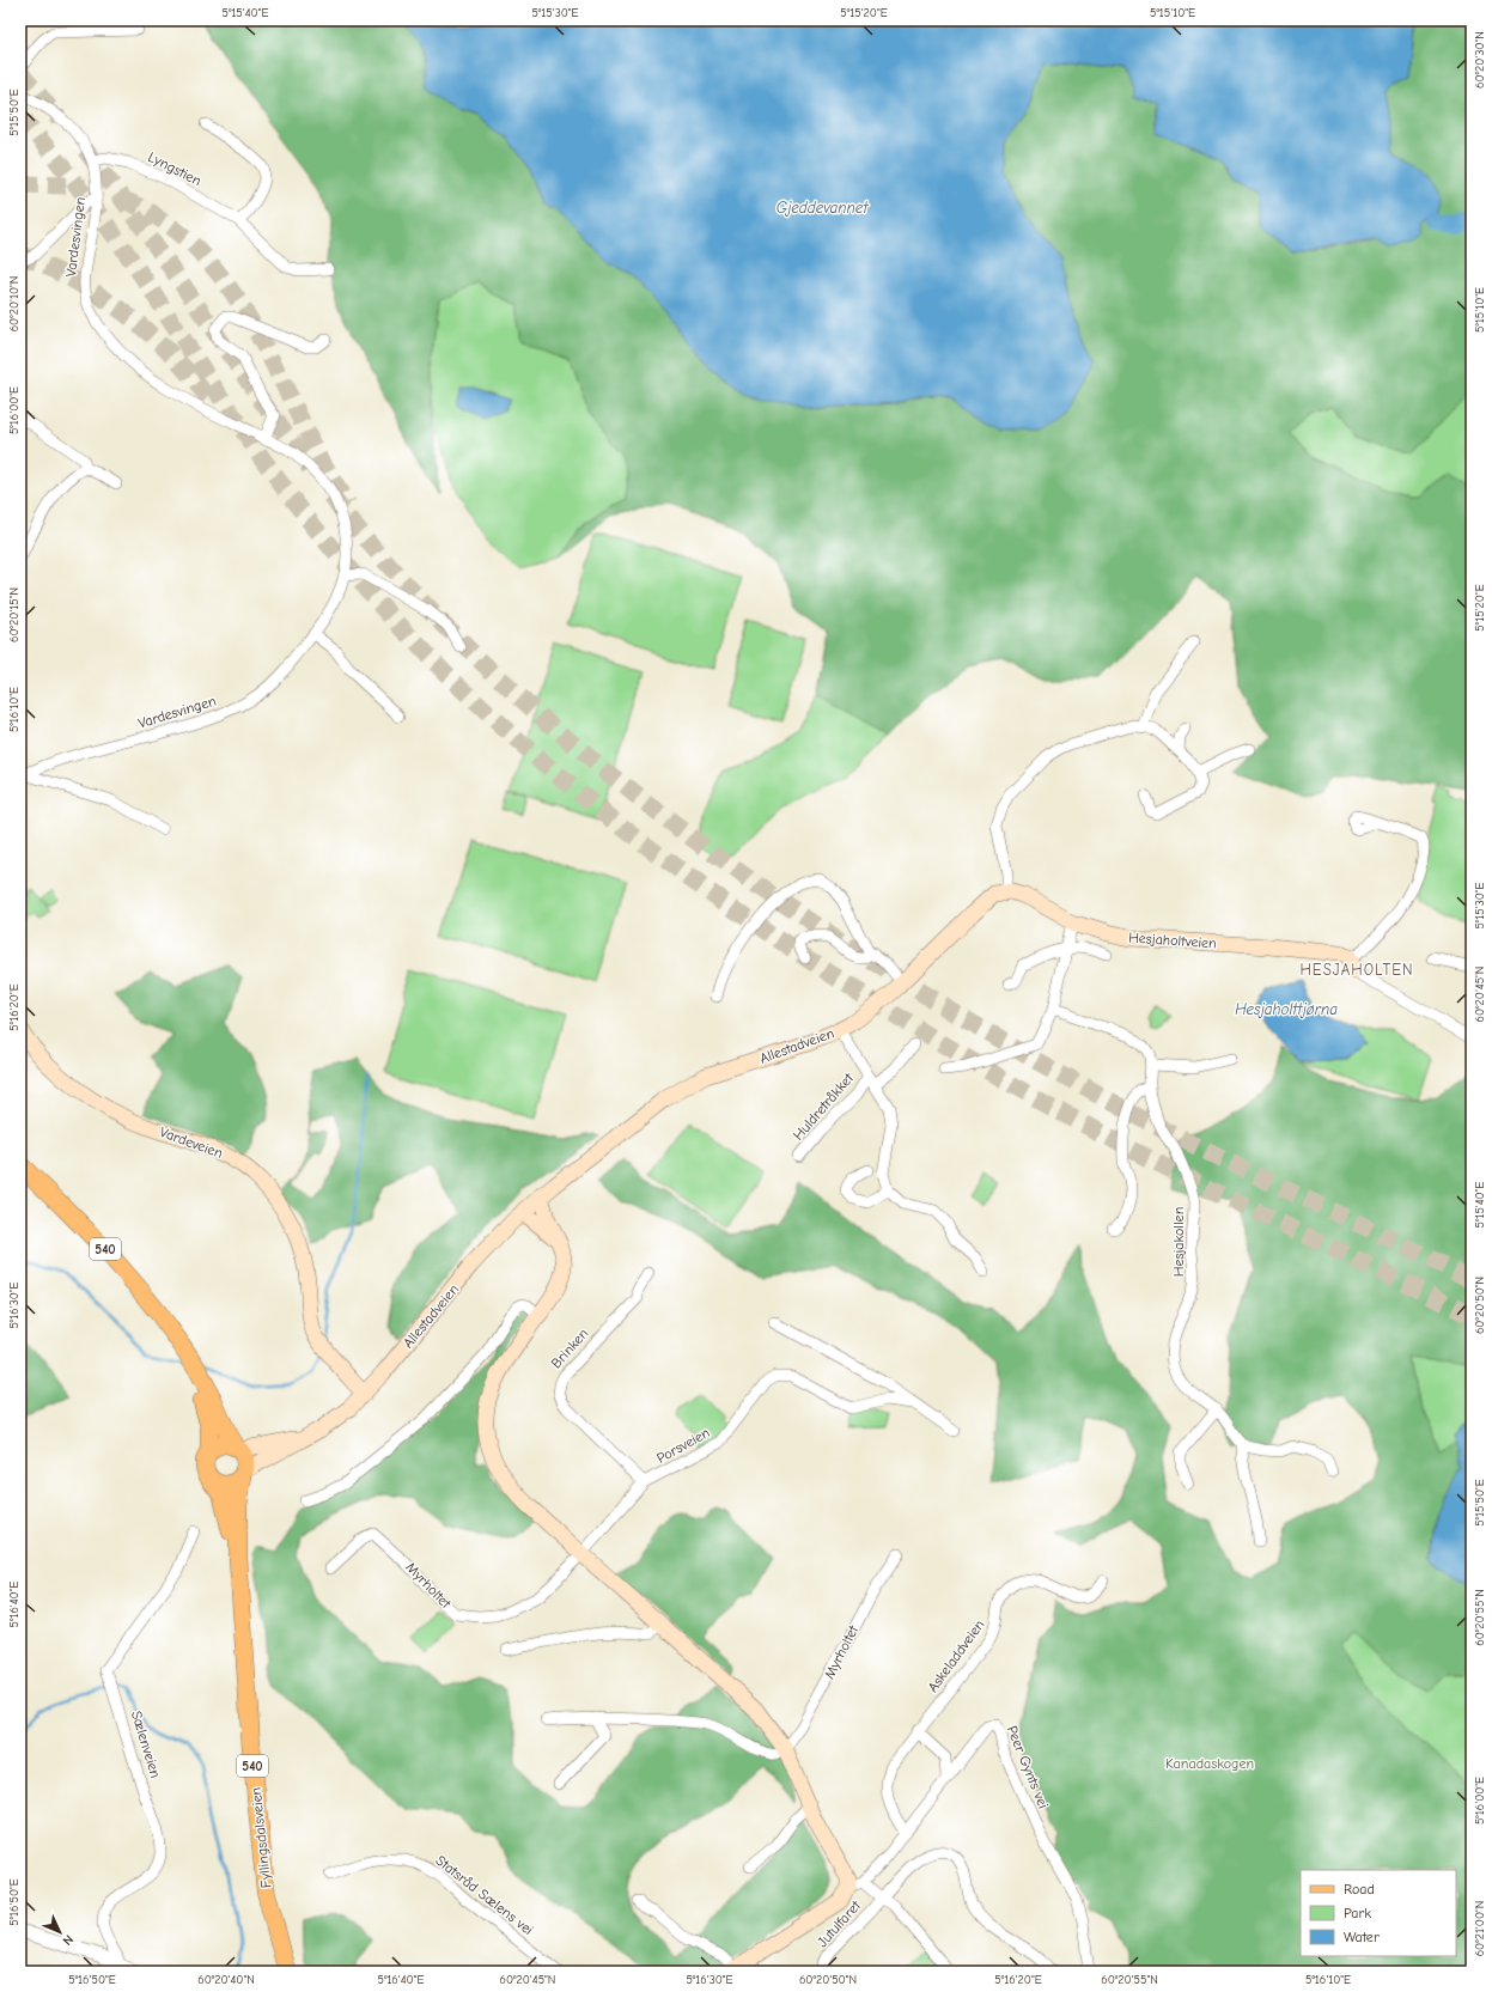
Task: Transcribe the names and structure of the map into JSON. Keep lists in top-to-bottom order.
{
  "streets": {
    "main road": [
      "Hesjaholtveien",
      "Allestadveien",
      "Vardeveien",
      "540",
      "Fyllingsdalsveien"
    ],
    "street": [
      "Lyngstien",
      "Vardesvingen",
      "Huldretråkket",
      "Hesjakollen",
      "Brinken",
      "Porsveien",
      "Myrholtet",
      "Askeladdveien",
      "Sælenveien",
      "Peer Gynts vei",
      "Statsråd Sælens vei",
      "Jutulfaret"
    ]
  },
  "crossings": [
    ["Lyngstien", "Vardesvingen"],
    ["Hesjaholtveien", "Allestadveien"],
    ["Allestadveien", "Huldretråkket"],
    ["Allestadveien", "Vardeveien"],
    ["Allestadveien", "540"],
    ["Allestadveien", "Fyllingsdalsveien"],
    ["540", "Fyllingsdalsveien"],
    ["Brinken", "Porsveien"],
    ["Porsveien", "Myrholtet"],
    ["Askeladdveien", "Peer Gynts vei"]
  ],
  "districts": ["HESJAHOLTEN"],
  "water": ["Gjeddevannet", "Hesjaholttjørna"],
  "parks": ["Kanadaskogen"],
  "legend": ["Road", "Park", "Water"],
  "north": "bottom right",
  "coordinates": [
    "5°15'40\"E",
    "5°15'30\"E",
    "5°15'20\"E",
    "5°15'10\"E",
    "60°20'30\"N",
    "5°15'50\"E",
    "60°20'10\"N",
    "5°16'00\"E",
    "60°20'15\"N",
    "5°16'10\"E",
    "60°20'45\"N",
    "5°16'20\"E",
    "5°16'30\"E",
    "60°20'50\"N",
    "5°16'40\"E",
    "60°20'55\"N",
    "5°16'50\"E",
    "60°21'00\"N",
    "60°20'40\"N"
  ]
}
